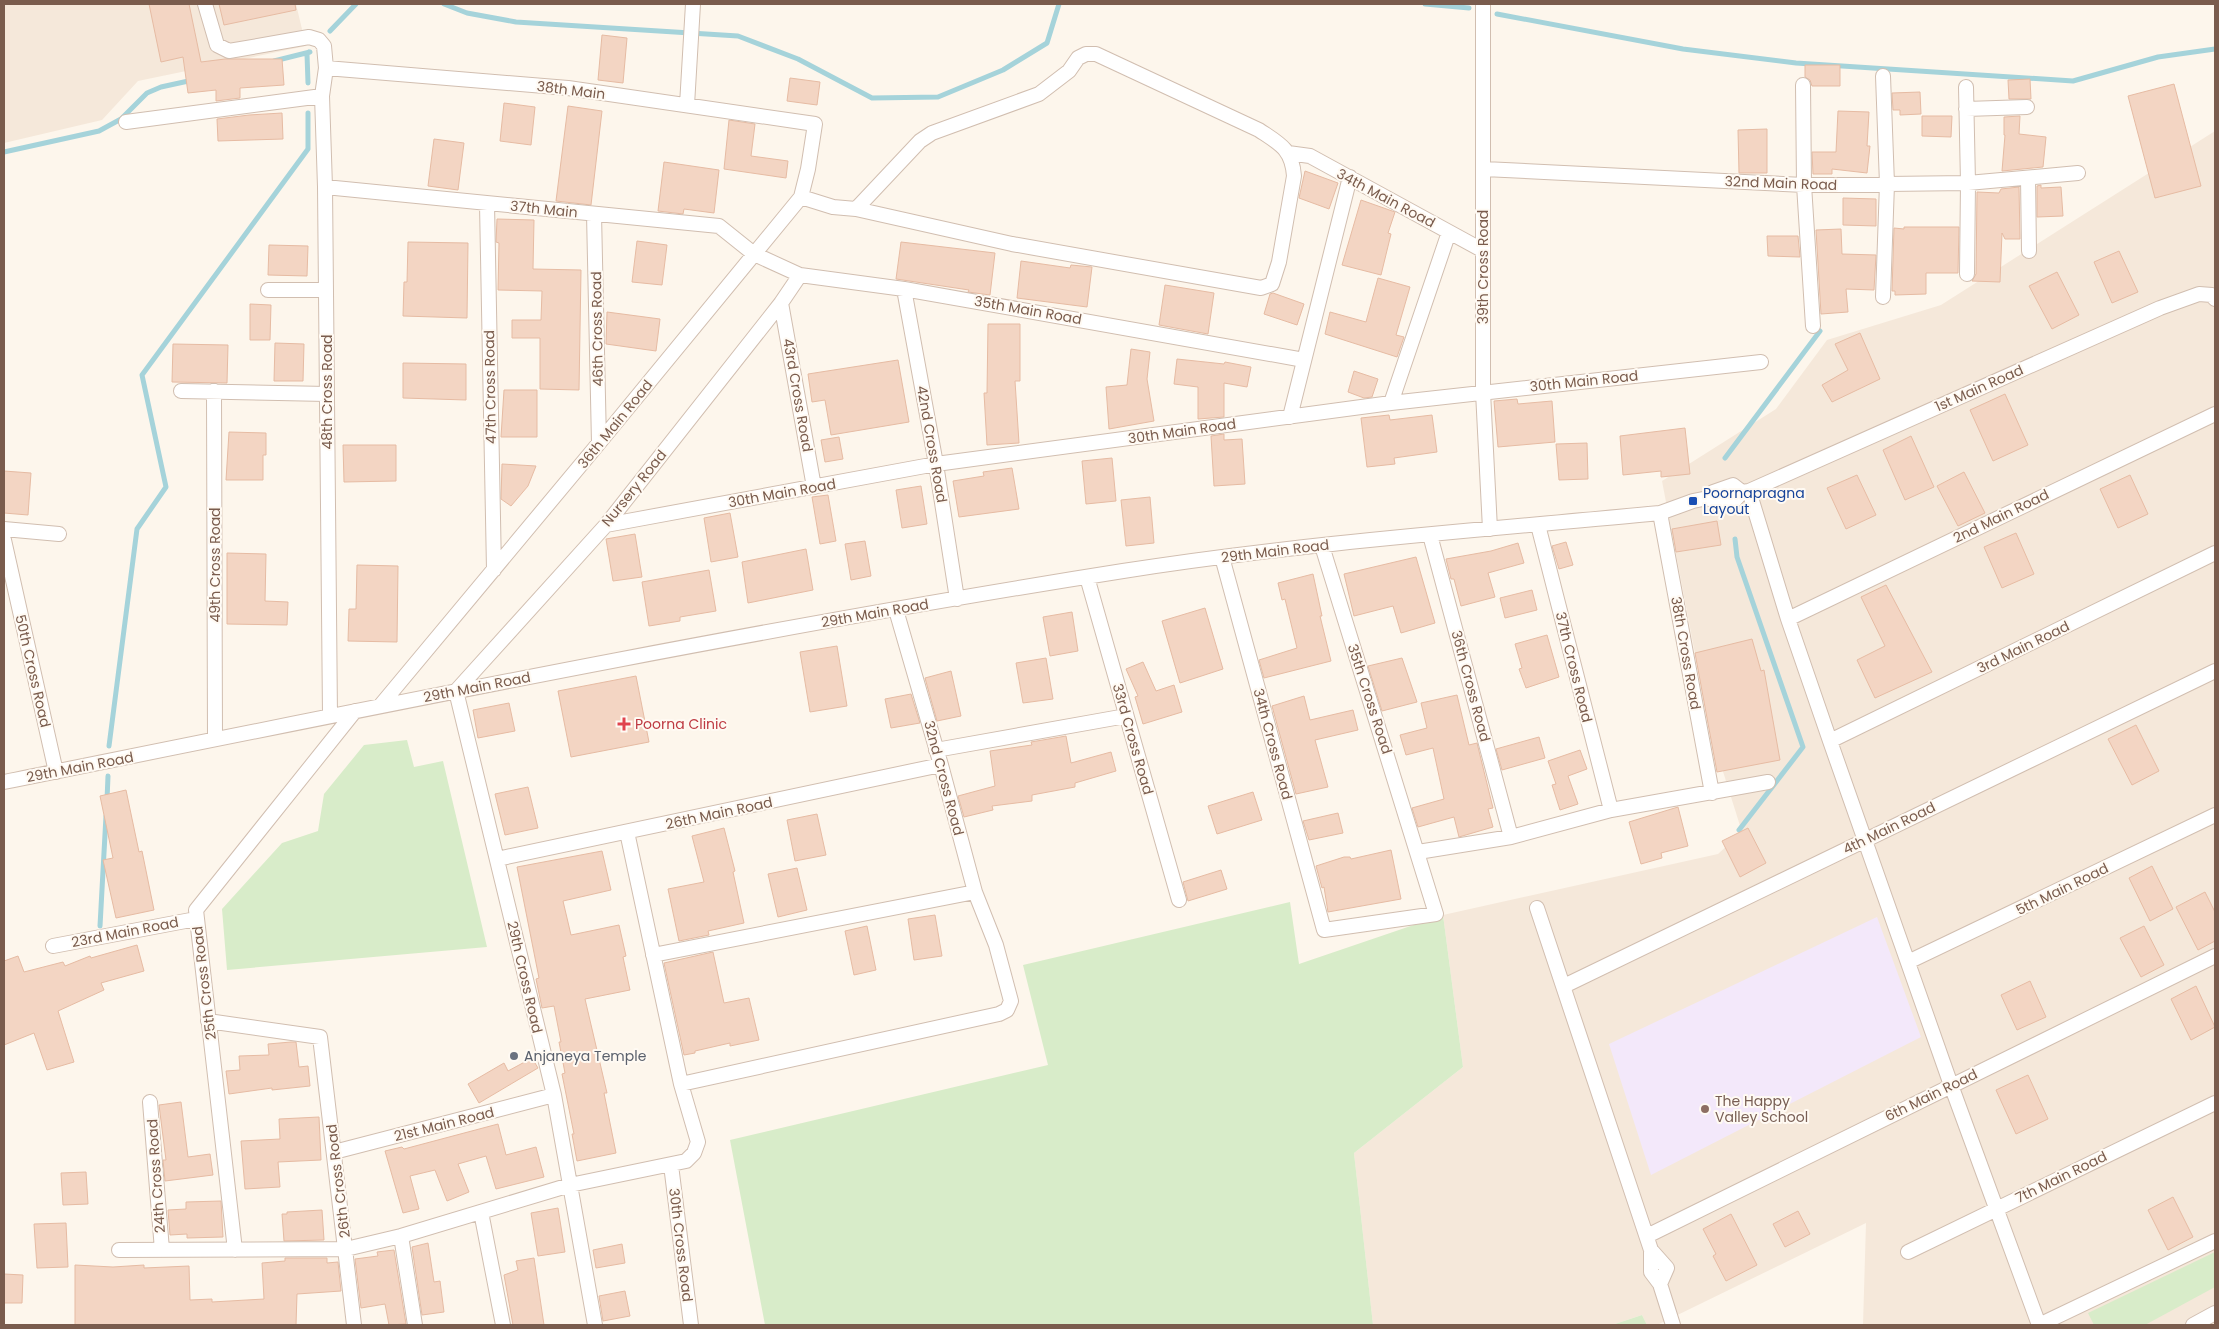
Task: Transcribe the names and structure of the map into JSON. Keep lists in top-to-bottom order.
{
  "streets": {
    "street": [
      "38th Main",
      "32nd Main Road",
      "34th Main Road",
      "37th Main",
      "39th Cross Road",
      "35th Main Road",
      "46th Cross Road",
      "30th Main Road",
      "47th Cross Road",
      "1st Main Road",
      "48th Cross Road",
      "43rd Cross Road",
      "36th Main Road",
      "42nd Cross Road",
      "Nursery Road",
      "2nd Main Road",
      "29th Main Road",
      "49th Cross Road",
      "3rd Main Road",
      "38th Cross Road",
      "37th Cross Road",
      "50th Cross Road",
      "36th Cross Road",
      "35th Cross Road",
      "33rd Cross Road",
      "34th Cross Road",
      "32nd Cross Road",
      "26th Main Road",
      "4th Main Road",
      "5th Main Road",
      "23rd Main Road",
      "29th Cross Road",
      "25th Cross Road",
      "6th Main Road",
      "21st Main Road",
      "24th Cross Road",
      "7th Main Road",
      "26th Cross Road",
      "30th Cross Road"
    ]
  },
  "crossings": [
    ["38th Main", "48th Cross Road"],
    ["38th Main", "36th Main Road"],
    ["32nd Main Road", "39th Cross Road"],
    ["34th Main Road", "39th Cross Road"],
    ["37th Main", "35th Main Road"],
    ["37th Main", "46th Cross Road"],
    ["37th Main", "47th Cross Road"],
    ["37th Main", "48th Cross Road"],
    ["37th Main", "36th Main Road"],
    ["39th Cross Road", "30th Main Road"],
    ["39th Cross Road", "29th Main Road"],
    ["35th Main Road", "36th Main Road"],
    ["35th Main Road", "42nd Cross Road"],
    ["35th Main Road", "Nursery Road"],
    ["46th Cross Road", "36th Main Road"],
    ["30th Main Road", "43rd Cross Road"],
    ["30th Main Road", "42nd Cross Road"],
    ["30th Main Road", "Nursery Road"],
    ["47th Cross Road", "36th Main Road"],
    ["1st Main Road", "29th Main Road"],
    ["48th Cross Road", "29th Main Road"],
    ["43rd Cross Road", "Nursery Road"],
    ["36th Main Road", "29th Main Road"],
    ["42nd Cross Road", "29th Main Road"],
    ["Nursery Road", "29th Main Road"],
    ["Nursery Road", "29th Cross Road"],
    ["29th Main Road", "49th Cross Road"],
    ["29th Main Road", "38th Cross Road"],
    ["29th Main Road", "37th Cross Road"],
    ["29th Main Road", "50th Cross Road"],
    ["29th Main Road", "36th Cross Road"],
    ["29th Main Road", "35th Cross Road"],
    ["29th Main Road", "33rd Cross Road"],
    ["29th Main Road", "34th Cross Road"],
    ["29th Main Road", "32nd Cross Road"],
    ["29th Main Road", "29th Cross Road"],
    ["29th Main Road", "25th Cross Road"],
    ["35th Cross Road", "34th Cross Road"],
    ["32nd Cross Road", "26th Main Road"],
    ["26th Main Road", "29th Cross Road"],
    ["23rd Main Road", "25th Cross Road"],
    ["29th Cross Road", "21st Main Road"],
    ["25th Cross Road", "26th Cross Road"],
    ["21st Main Road", "26th Cross Road"]
  ],
  "places": {
    "transit": ["Poornapragna Layout"],
    "health": ["Poorna Clinic"],
    "other": ["Anjaneya Temple", "The Happy Valley School"]
  }
}
